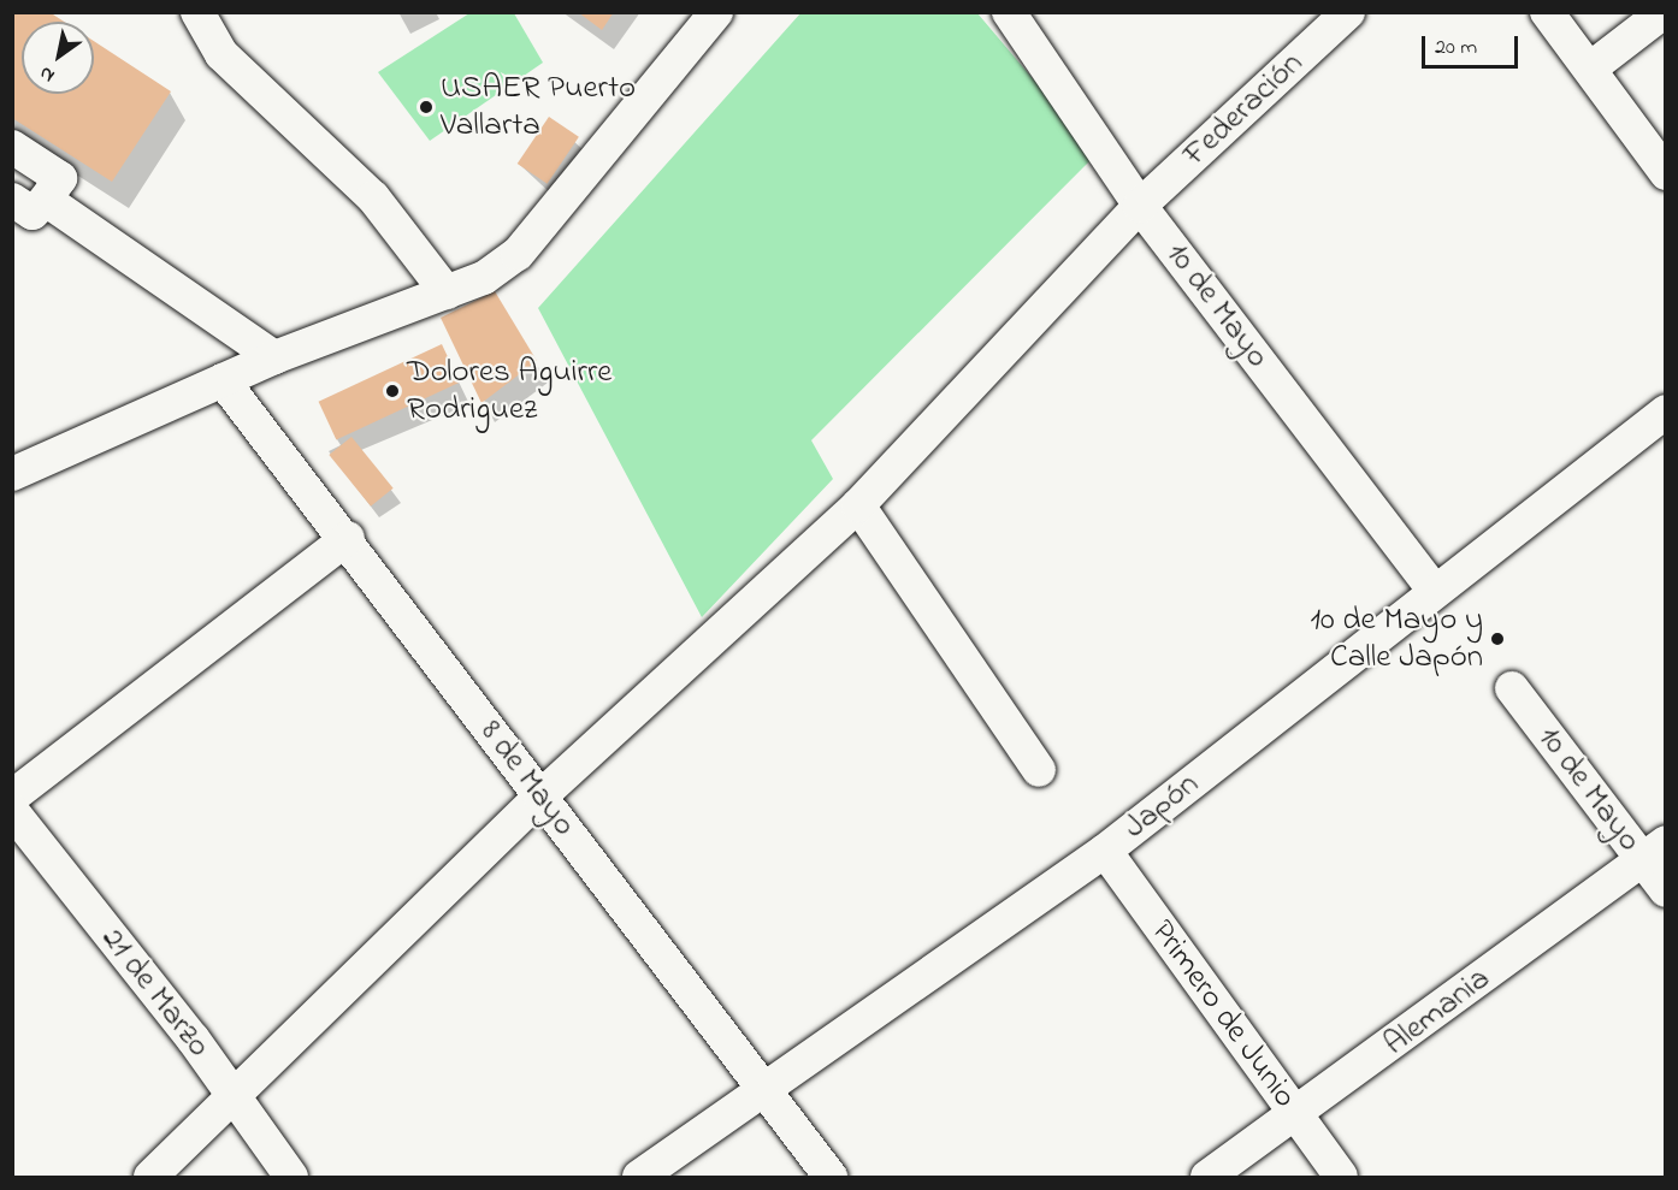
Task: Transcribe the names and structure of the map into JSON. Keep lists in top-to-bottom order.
{
  "streets": {
    "street": [
      "Federación",
      "10 de Mayo",
      "8 de Mayo",
      "Japón",
      "21 de Marzo",
      "Alemania",
      "Primero de Junio"
    ]
  },
  "crossings": [
    ["Federación", "10 de Mayo"],
    ["Federación", "8 de Mayo"],
    ["Federación", "21 de Marzo"],
    ["10 de Mayo", "Japón"],
    ["10 de Mayo", "Alemania"],
    ["8 de Mayo", "Japón"],
    ["Japón", "Primero de Junio"],
    ["Alemania", "Primero de Junio"]
  ],
  "places": ["USAER Puerto Vallarta", "Dolores Aguirre Rodriguez", "10 de Mayo y Calle Japón"],
  "scale_bar": "20 m",
  "north": "bottom left"
}
